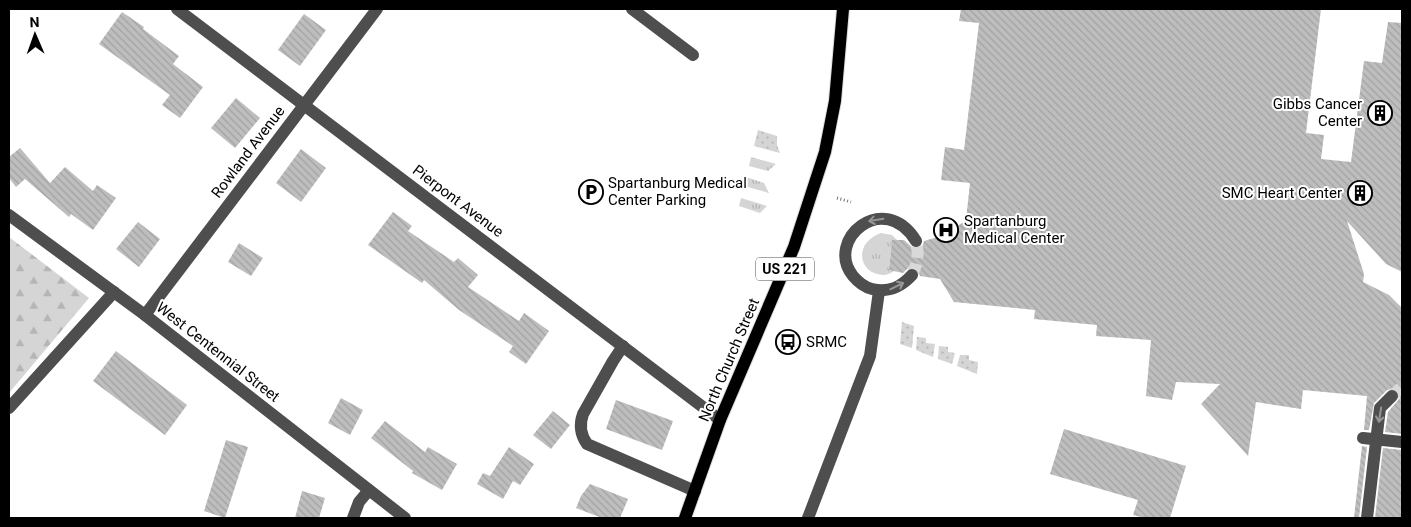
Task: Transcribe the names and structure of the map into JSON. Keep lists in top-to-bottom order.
{
  "streets": {
    "main road": ["US 221", "North Church Street"],
    "street": ["Rowland Avenue", "Pierpont Avenue", "West Centennial Street"]
  },
  "crossings": [
    ["Rowland Avenue", "Pierpont Avenue"],
    ["Rowland Avenue", "West Centennial Street"],
    ["Pierpont Avenue", "North Church Street"]
  ],
  "places": {
    "building": ["Gibbs Cancer Center", "SMC Heart Center"],
    "parking": ["Spartanburg Medical Center Parking"],
    "hospital": ["Spartanburg Medical Center"],
    "bus stop": ["SRMC"]
  },
  "north": "top"
}
